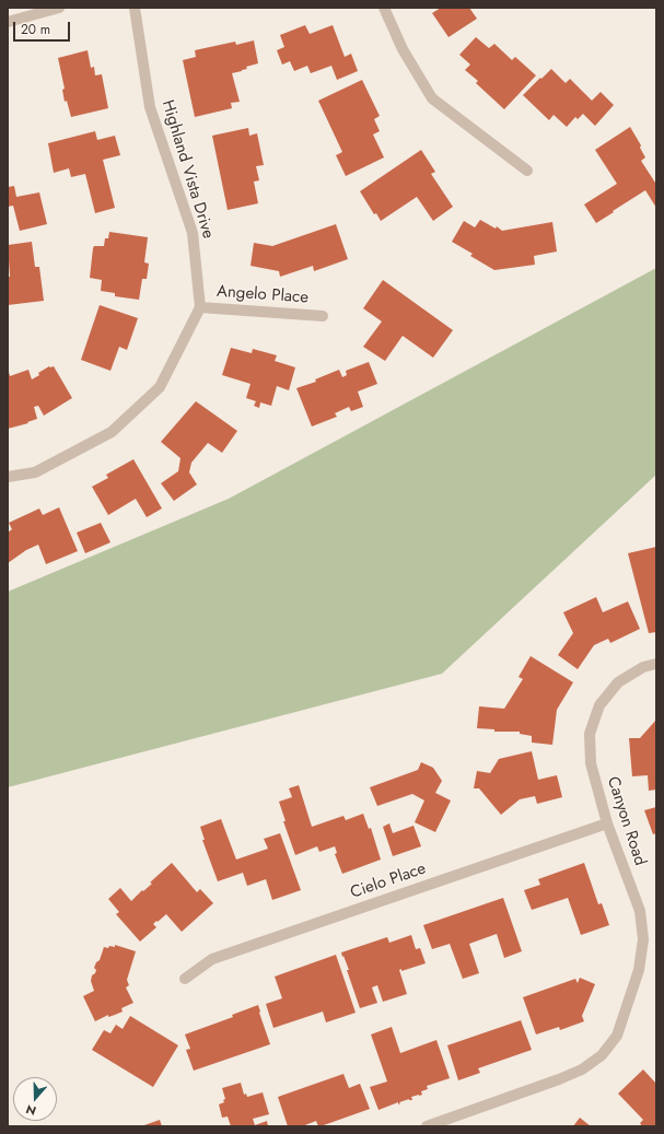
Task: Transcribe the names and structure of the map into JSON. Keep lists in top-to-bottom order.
{
  "streets": {
    "street": [
      "Highland Vista Drive",
      "Angelo Place",
      "Canyon Road",
      "Cielo Place"
    ]
  },
  "crossings": [
    ["Highland Vista Drive", "Angelo Place"],
    ["Canyon Road", "Cielo Place"]
  ],
  "scale_bar": "20 m",
  "north": "bottom"
}
